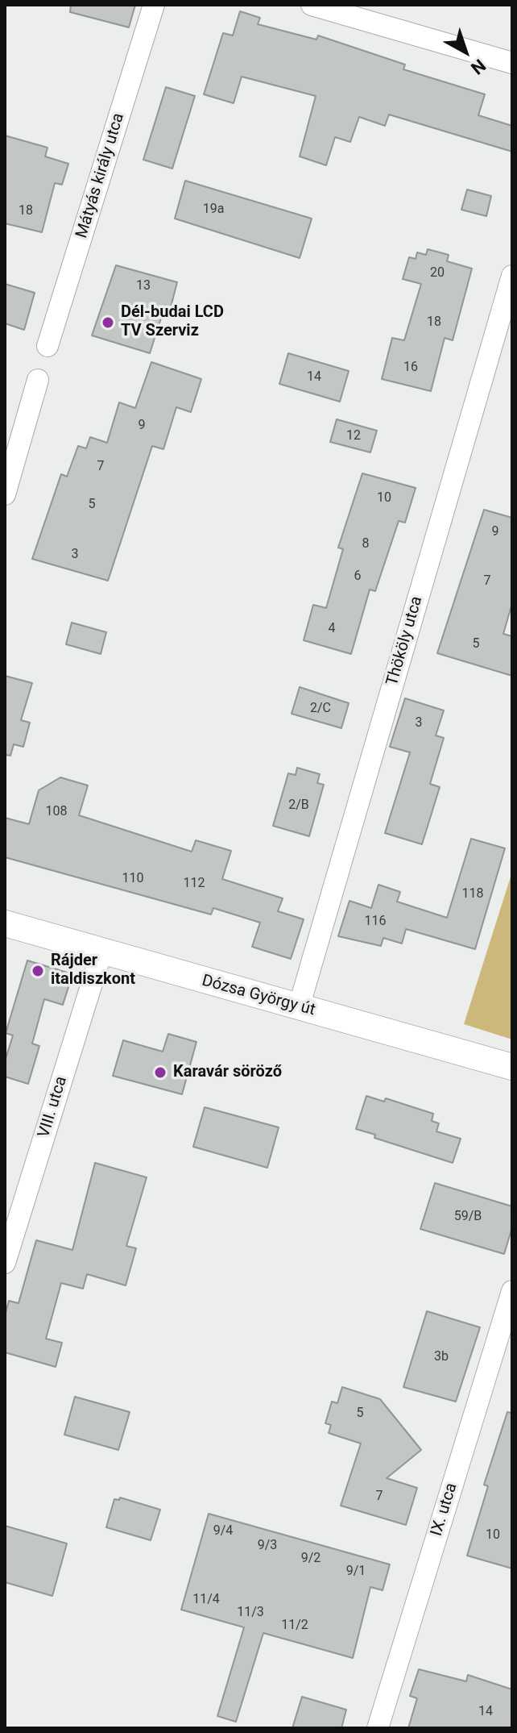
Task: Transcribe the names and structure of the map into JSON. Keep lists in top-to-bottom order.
{
  "streets": {
    "street": [
      "Mátyás király utca",
      "Thököly utca",
      "Dózsa György út",
      "VIII. utca",
      "IX. utca"
    ]
  },
  "crossings": [
    ["Thököly utca", "Dózsa György út"],
    ["Dózsa György út", "VIII. utca"]
  ],
  "places": ["Dél-budai LCD TV Szerviz", "Rájder italdiszkont", "Karavár söröző"],
  "house_numbers": [
    "19a",
    "18",
    "20",
    "13",
    "18",
    "16",
    "14",
    "9",
    "12",
    "7",
    "10",
    "5",
    "9",
    "8",
    "3",
    "6",
    "7",
    "4",
    "5",
    "2/C",
    "3",
    "2/B",
    "108",
    "110",
    "112",
    "118",
    "116",
    "59/B",
    "3b",
    "5",
    "7",
    "9/4",
    "10",
    "9/3",
    "9/2",
    "9/1",
    "11/4",
    "11/3",
    "11/2",
    "14"
  ],
  "north": "bottom right"
}
